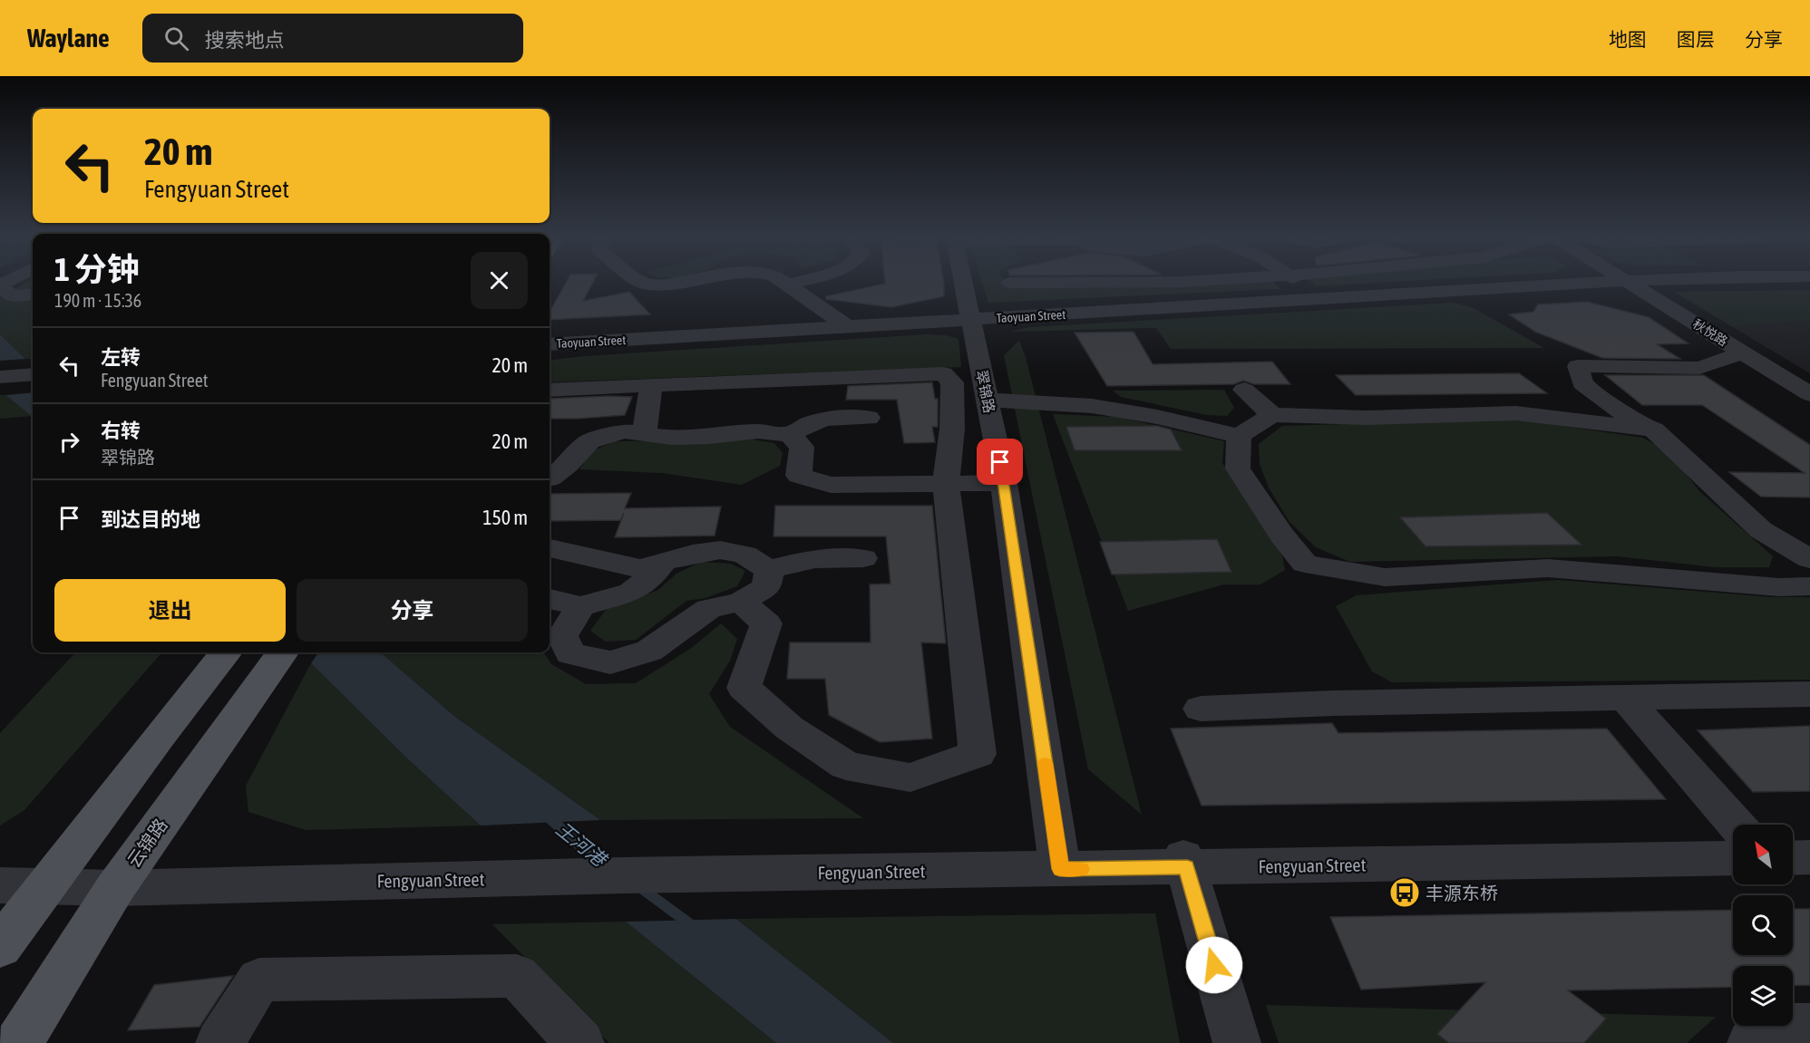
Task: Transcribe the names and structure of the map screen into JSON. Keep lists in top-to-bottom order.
{
  "streets": {
    "main road": ["云锦路"],
    "street": [
      "Taoyuan Street",
      "秋悦路",
      "翠锦路",
      "Fengyuan Street"
    ]
  },
  "crossings": [
    ["Taoyuan Street", "翠锦路"],
    ["翠锦路", "Fengyuan Street"],
    ["云锦路", "Fengyuan Street"]
  ],
  "water": ["王河港"],
  "places": {
    "bus stop": ["丰源东桥"]
  },
  "north": "top left",
  "page": {
    "header": "Waylane",
    "search": "搜索地点",
    "nav": ["地图", "图层", "分享"],
    "turn": ["20 m", "Fengyuan Street"],
    "heading": ["1 分钟", "190 m · 15:36"],
    "list": [
      {
        "name": "左转",
        "note": "Fengyuan Street",
        "value": "20 m"
      },
      {
        "name": "右转",
        "note": "翠锦路",
        "value": "20 m"
      },
      {
        "name": "到达目的地",
        "value": "150 m"
      }
    ],
    "buttons": ["退出", "分享"]
  }
}
